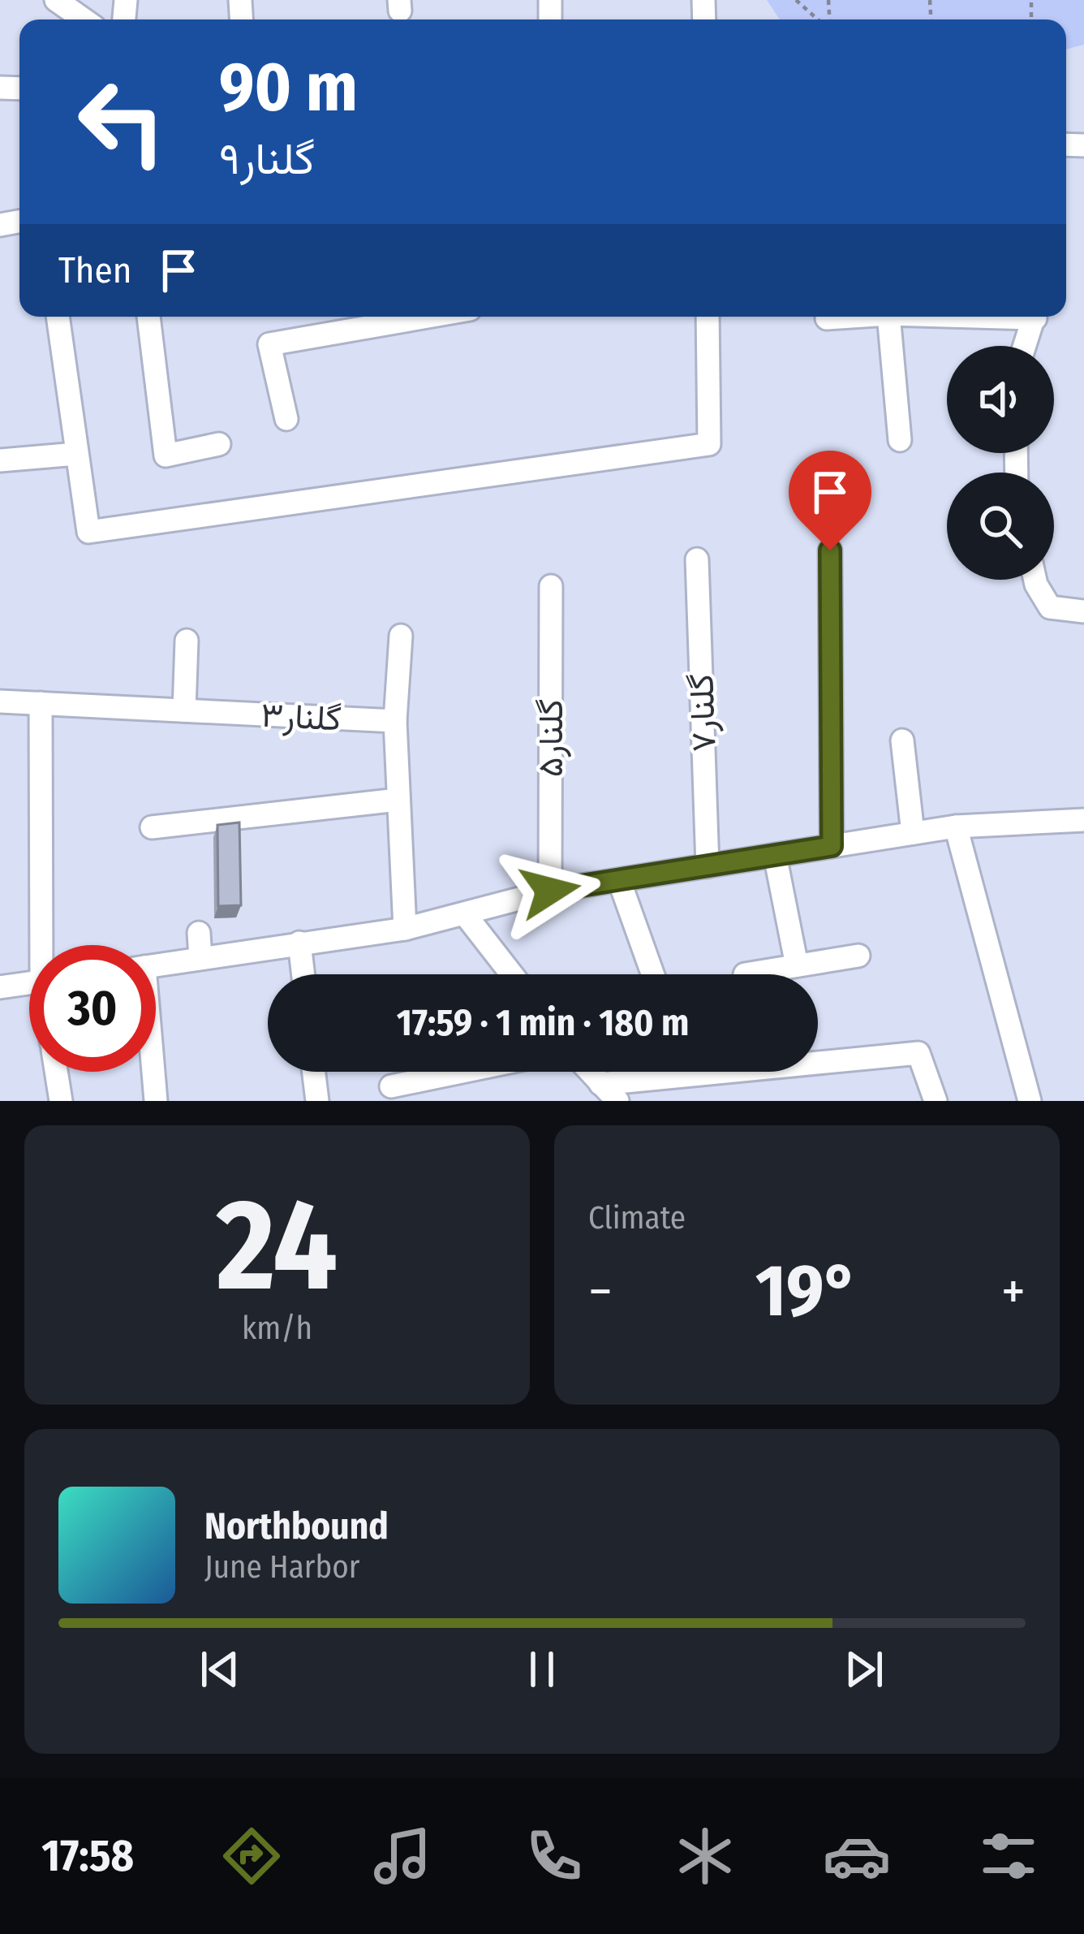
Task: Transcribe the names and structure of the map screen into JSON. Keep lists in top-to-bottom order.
{
  "streets": {
    "street": ["گلنار۷", "گلنار۳", "گلنار۵"]
  },
  "page": {
    "turn": ["90 m", "گلنار۹"],
    "then": "Then",
    "limit": "30",
    "trip": "17:59 · 1 min · 180 m",
    "tile": [
      ["24", "km/h"],
      "Climate"
    ],
    "heat": ["−", "19°", "+"],
    "song": ["Northbound", "June Harbor"],
    "tabs": "17:58"
  }
}
